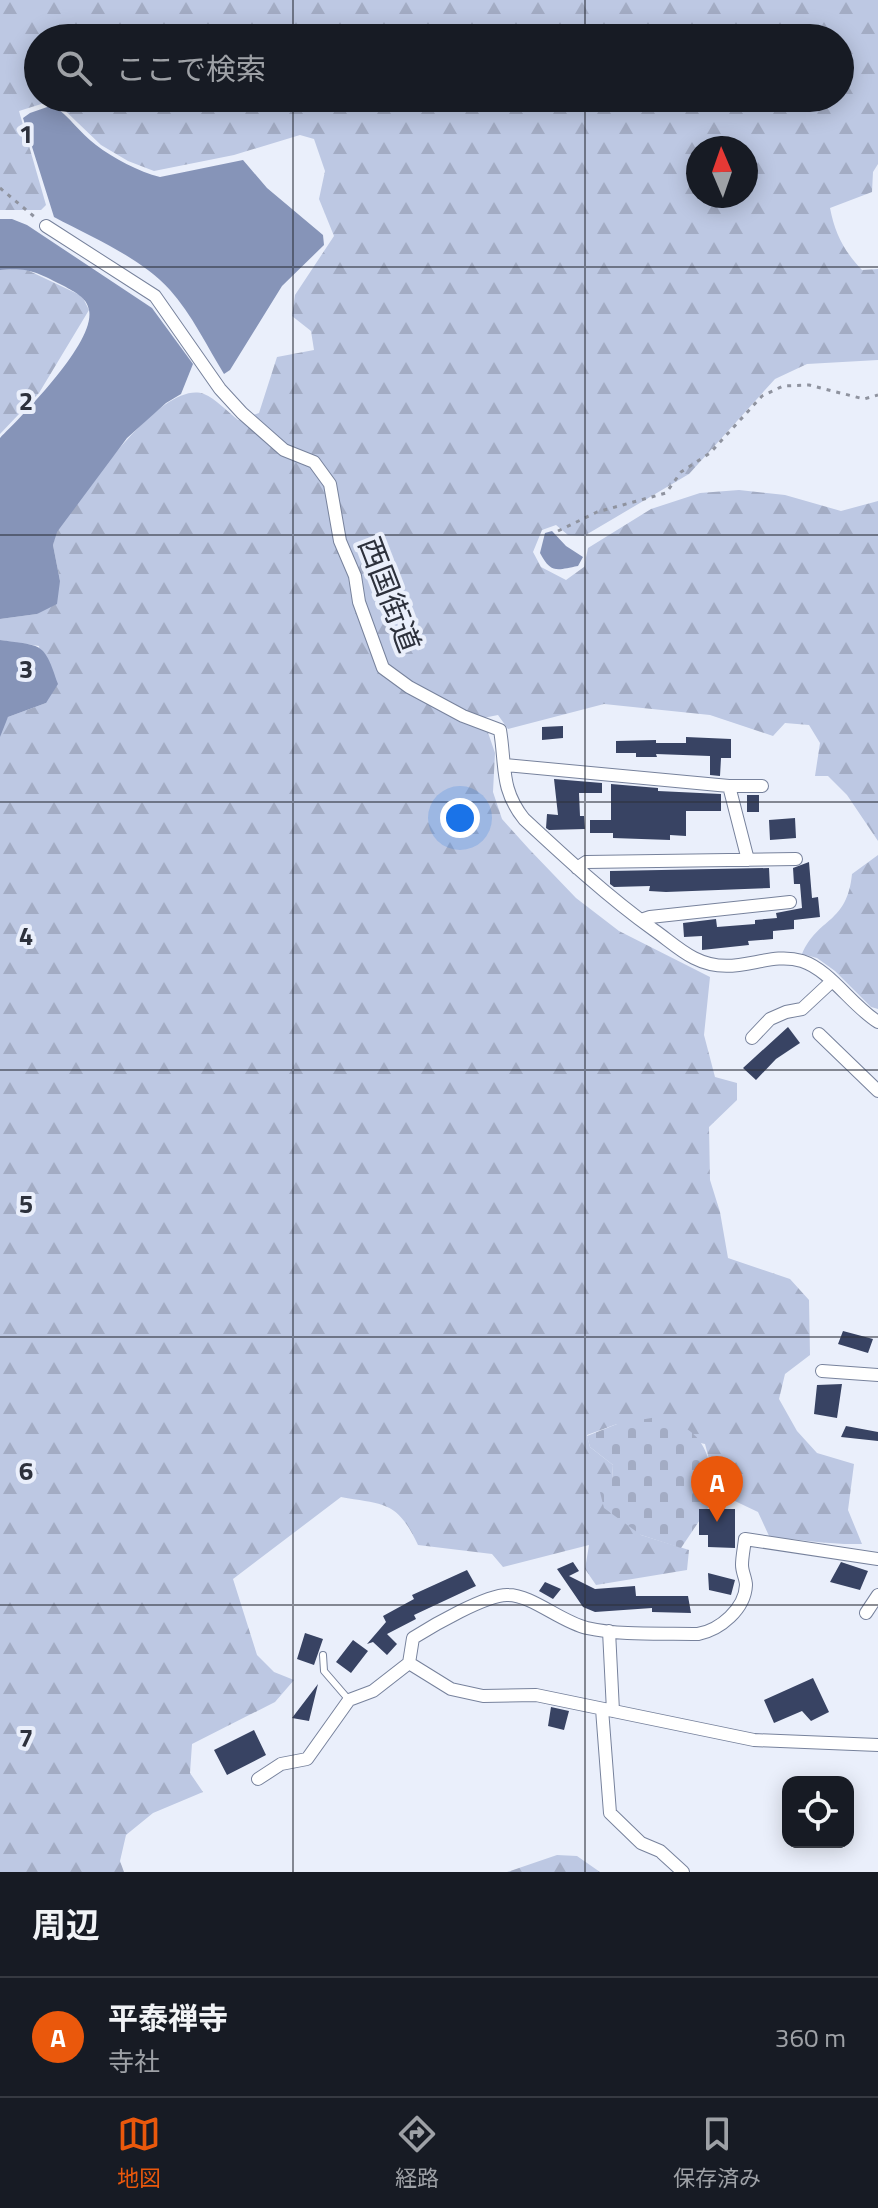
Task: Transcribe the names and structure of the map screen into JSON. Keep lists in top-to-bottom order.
{
  "streets": {
    "street": ["西国街道"]
  },
  "north": "top",
  "page": {
    "search": "ここで検索",
    "pins": "A",
    "heading": "周辺",
    "list": [
      {
        "mark": "A",
        "name": "平泰禅寺",
        "note": "寺社",
        "value": "360 m"
      }
    ],
    "nav": ["地図", "経路", "保存済み"]
  },
  "grid": {
    "rows": [
      "1",
      "2",
      "3",
      "4",
      "5",
      "6",
      "7"
    ]
  }
}
